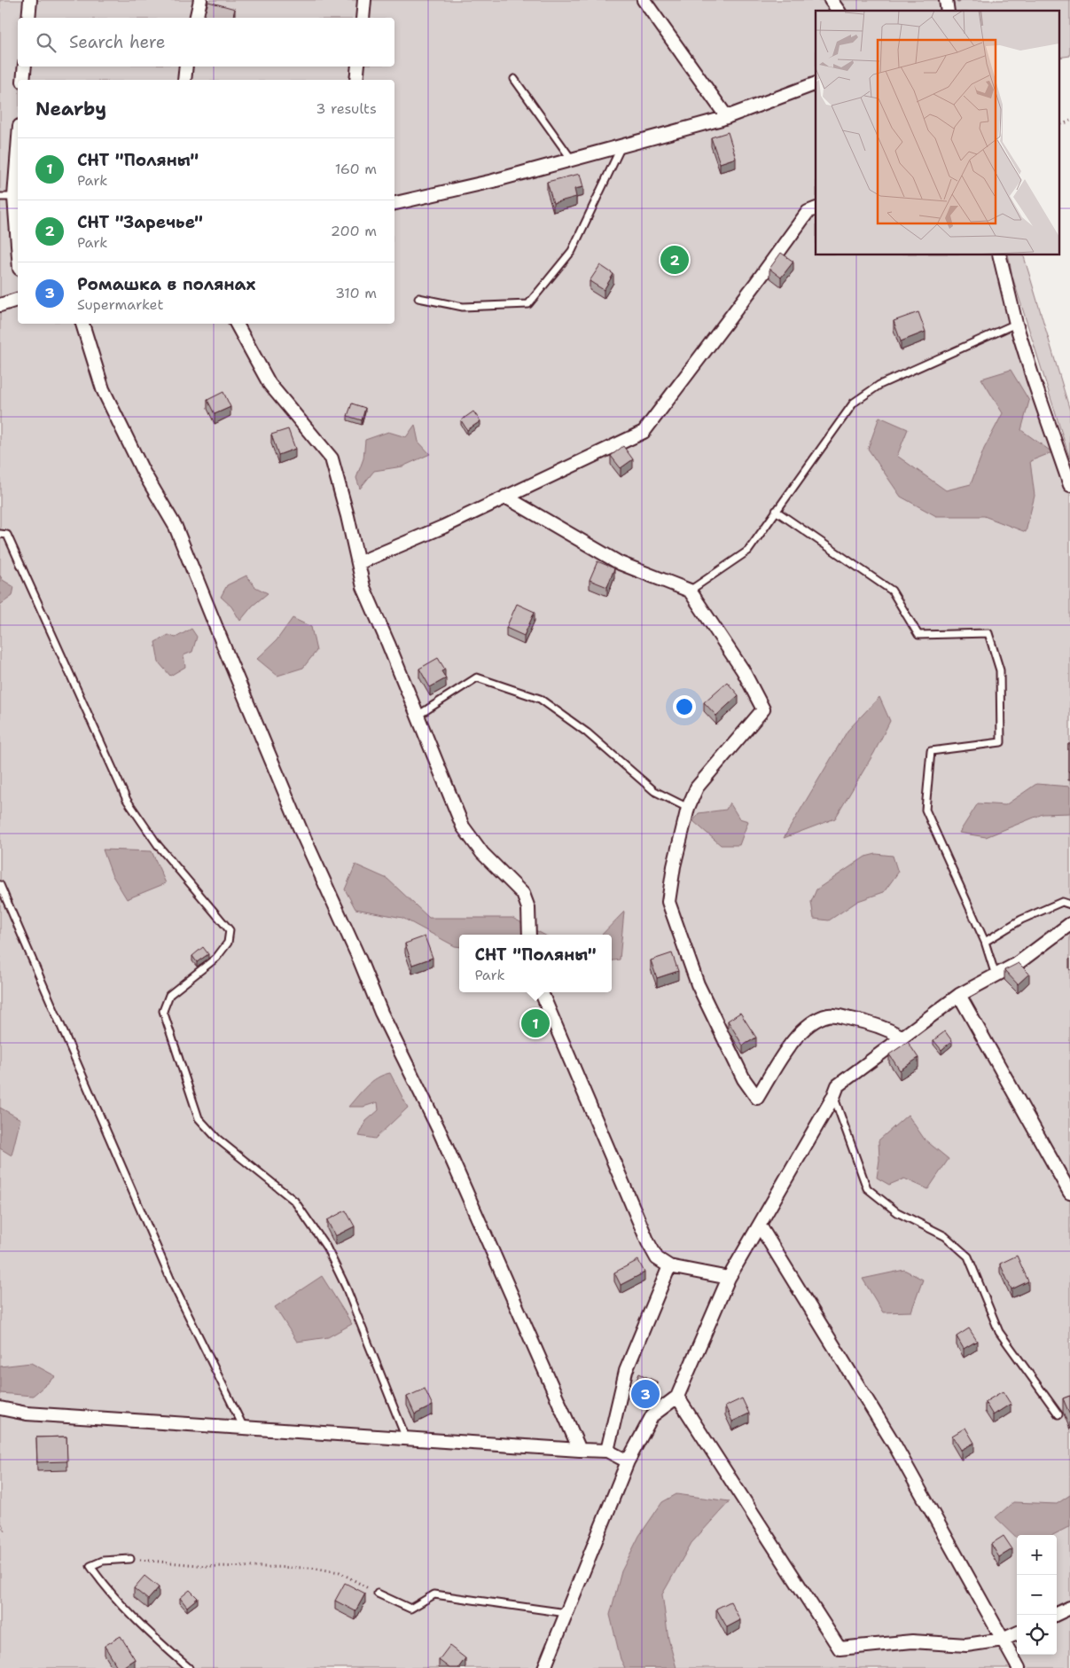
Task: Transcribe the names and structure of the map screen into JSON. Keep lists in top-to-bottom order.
{
  "page": {
    "search": "Search here",
    "heading": ["Nearby", "3 results"],
    "list": [
      {
        "mark": "1",
        "name": "СНТ \"Поляны\"",
        "note": "Park",
        "value": "160 m"
      },
      {
        "mark": "2",
        "name": "СНТ \"Заречье\"",
        "note": "Park",
        "value": "200 m"
      },
      {
        "mark": "3",
        "name": "Ромашка в полянах",
        "note": "Supermarket",
        "value": "310 m"
      }
    ],
    "pins": ["2", "1", "3"],
    "popup": ["СНТ \"Поляны\"", "Park"],
    "map_buttons": ["+", "−"]
  }
}
